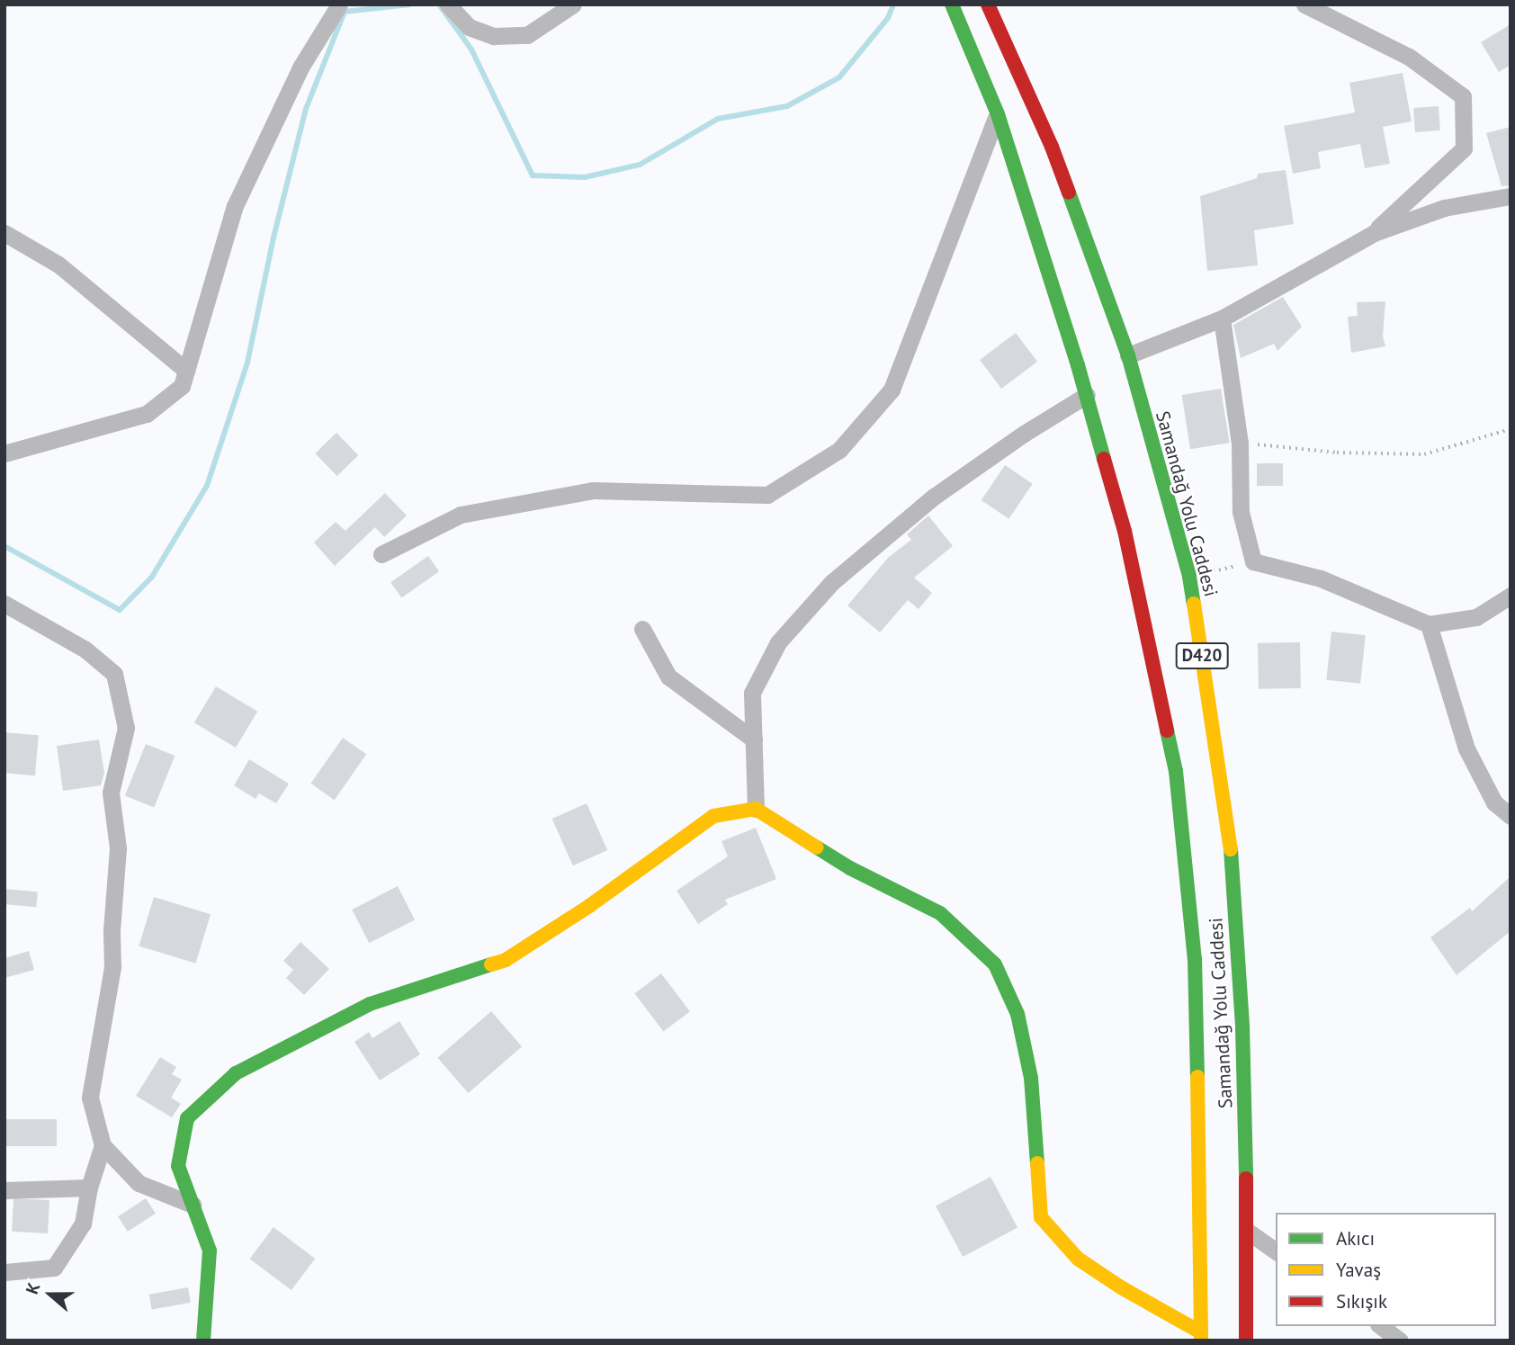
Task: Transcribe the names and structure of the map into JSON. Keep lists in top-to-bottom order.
{
  "streets": {
    "main road": ["Samandağ Yolu Caddesi", "D420"]
  },
  "legend": ["Akıcı", "Yavaş", "Sıkışık"],
  "north": "left"
}
